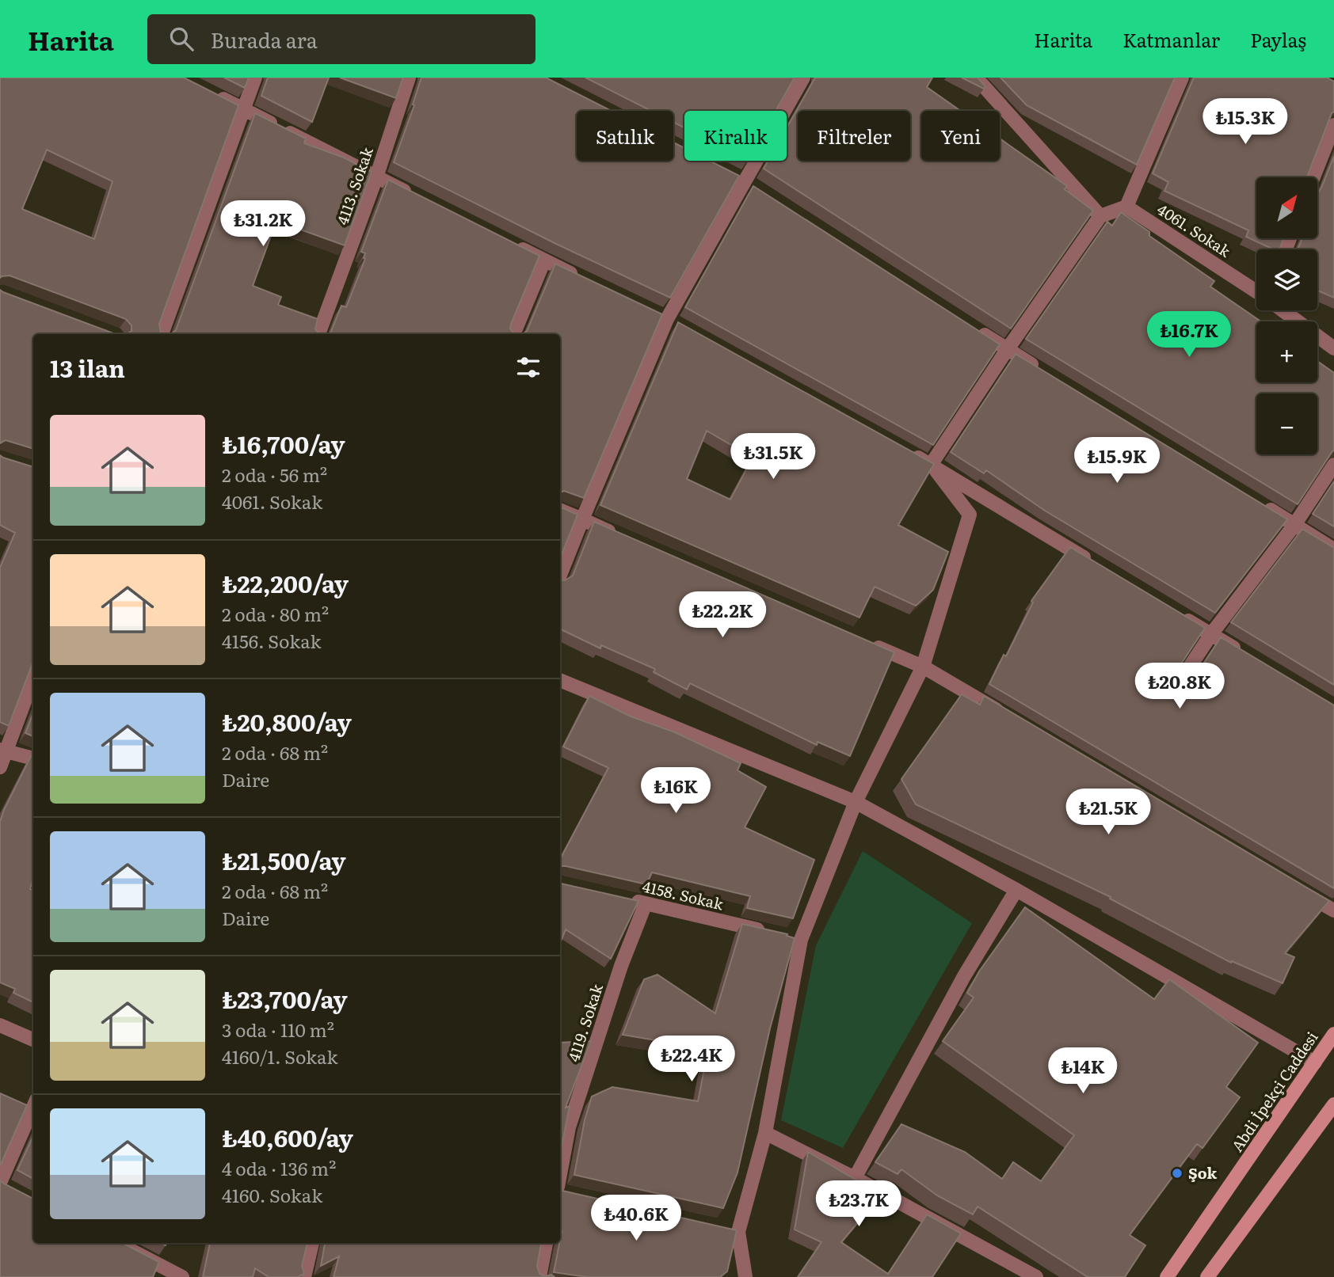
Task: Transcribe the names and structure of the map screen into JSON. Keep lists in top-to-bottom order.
{
  "streets": {
    "main road": ["Abdi İpekçi Caddesi"],
    "street": [
      "4113. Sokak",
      "4061. Sokak",
      "4158. Sokak",
      "4119. Sokak"
    ]
  },
  "crossings": [
    ["4158. Sokak", "4119. Sokak"]
  ],
  "places": ["Şok"],
  "north": "top right",
  "page": {
    "header": "Harita",
    "search": "Burada ara",
    "nav": ["Harita", "Katmanlar", "Paylaş"],
    "price": [
      "₺15.3K",
      "₺31.2K",
      "₺16.7K",
      "₺31.5K",
      "₺15.9K",
      "₺22.2K",
      "₺20.8K",
      "₺16K",
      "₺21.5K",
      "₺22.4K",
      "₺14K",
      "₺23.7K",
      "₺40.6K"
    ],
    "chip": [
      "Satılık",
      "Kiralık",
      "Filtreler",
      "Yeni"
    ],
    "map_buttons": ["+", "−"],
    "heading": "13 ilan",
    "list": [
      {
        "name": "₺16,700/ay",
        "note": "2 oda · 56 m² · 4061. Sokak"
      },
      {
        "name": "₺22,200/ay",
        "note": "2 oda · 80 m² · 4156. Sokak"
      },
      {
        "name": "₺20,800/ay",
        "note": "2 oda · 68 m² · Daire"
      },
      {
        "name": "₺21,500/ay",
        "note": "2 oda · 68 m² · Daire"
      },
      {
        "name": "₺23,700/ay",
        "note": "3 oda · 110 m² · 4160/1. Sokak"
      },
      {
        "name": "₺40,600/ay",
        "note": "4 oda · 136 m² · 4160. Sokak"
      }
    ]
  }
}
